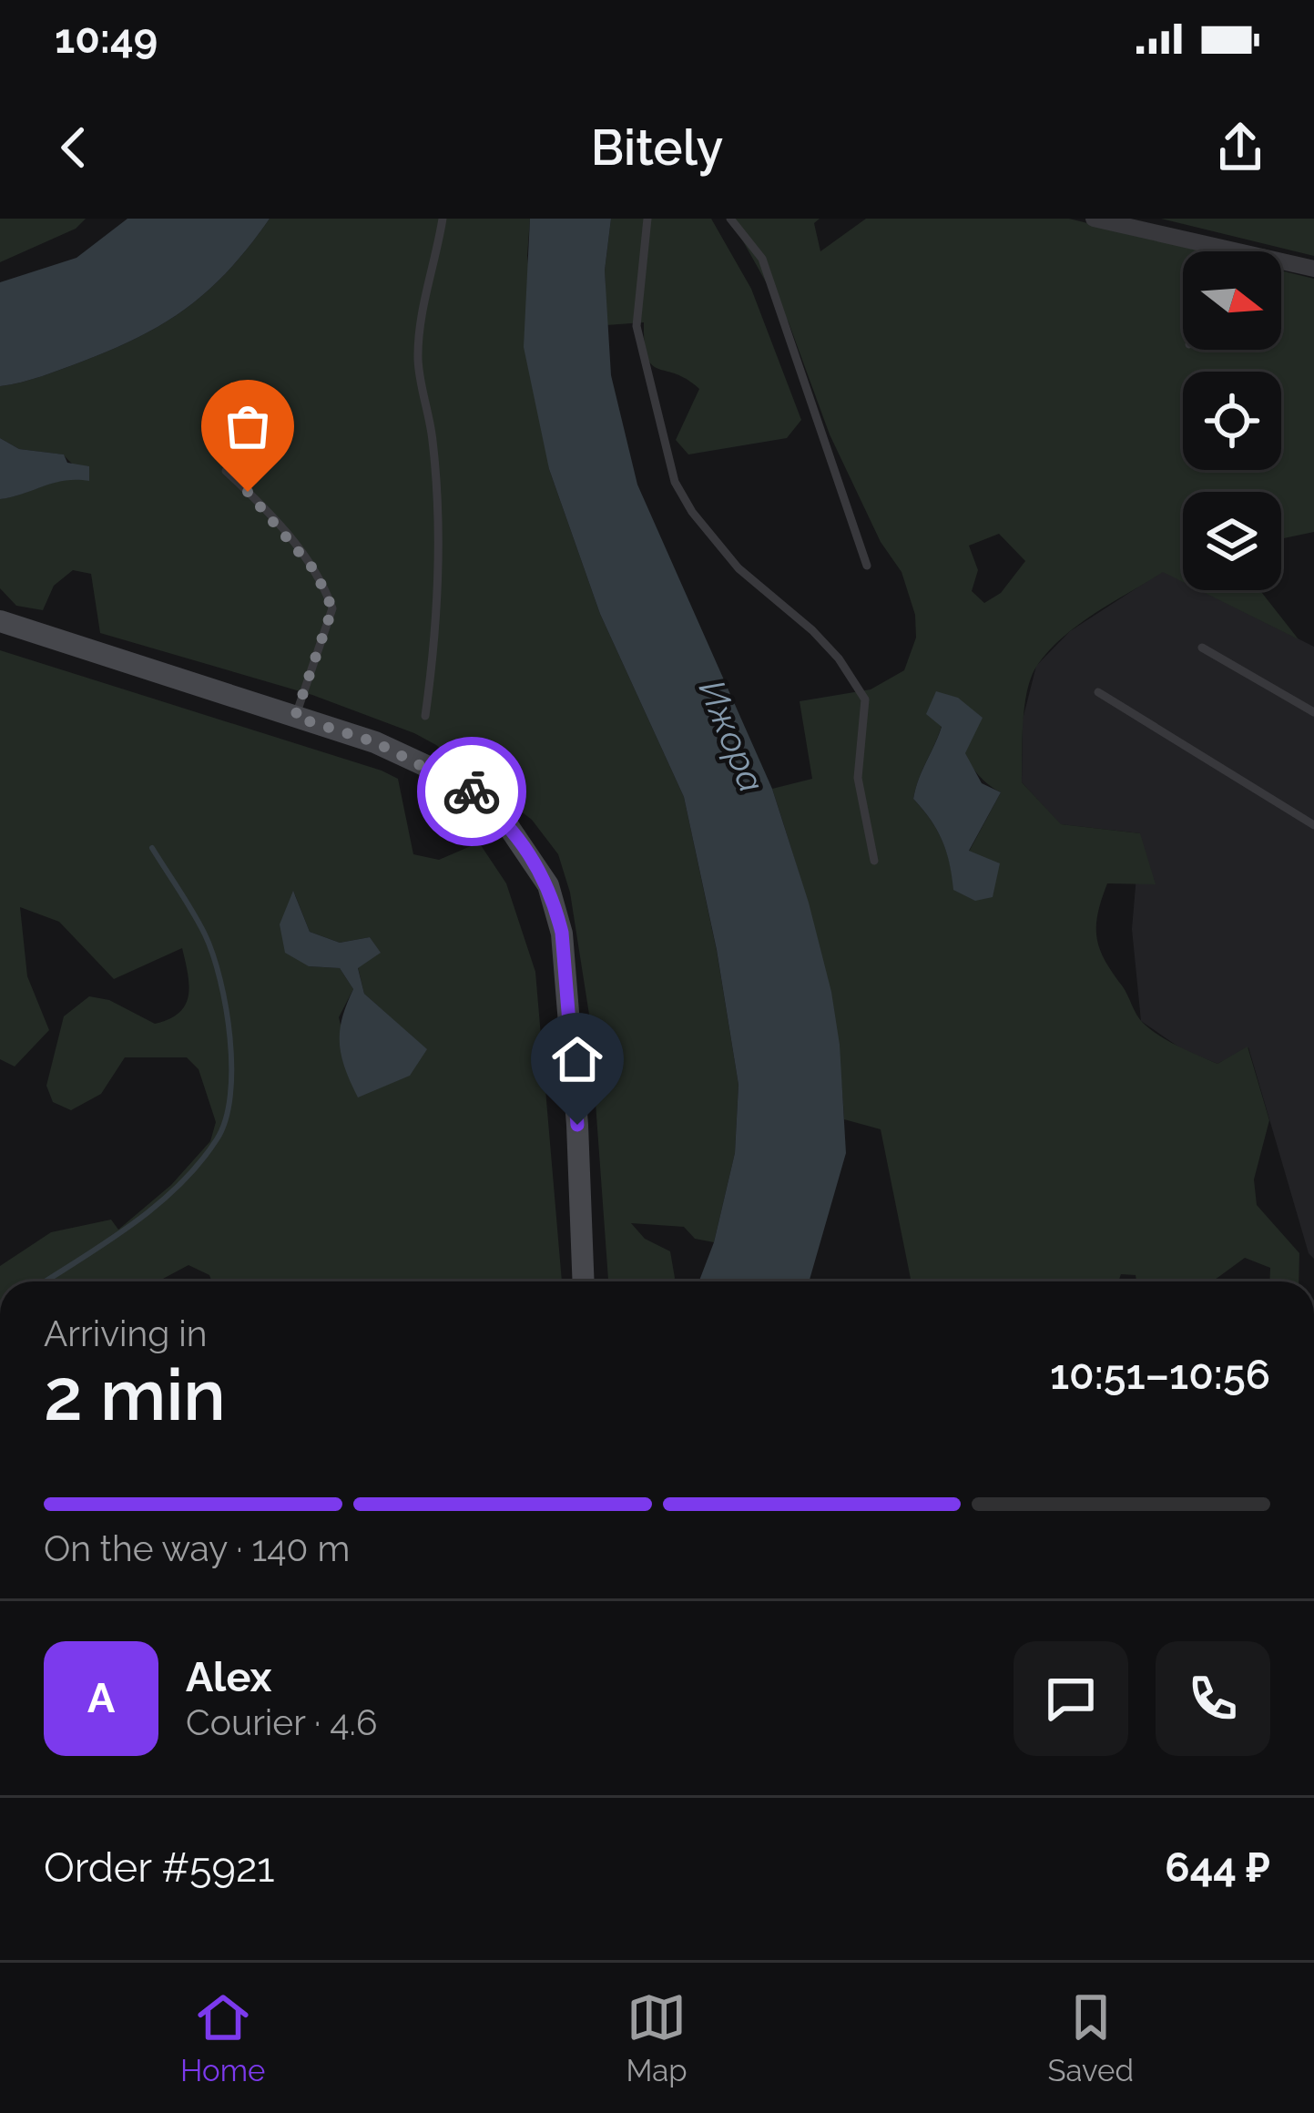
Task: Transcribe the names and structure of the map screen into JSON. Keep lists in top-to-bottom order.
{
  "water": ["Ижора"],
  "north": "right",
  "page": {
    "status": "10:49",
    "header": "Bitely",
    "heading": ["2 min", "Arriving in", "10:51–10:56"],
    "panel": [
      "Alex",
      "Courier · 4.6",
      "Order #5921",
      "644 ₽"
    ],
    "bar": "On the way · 140 m",
    "round": "A",
    "tabs": ["Home", "Map", "Saved"]
  }
}
